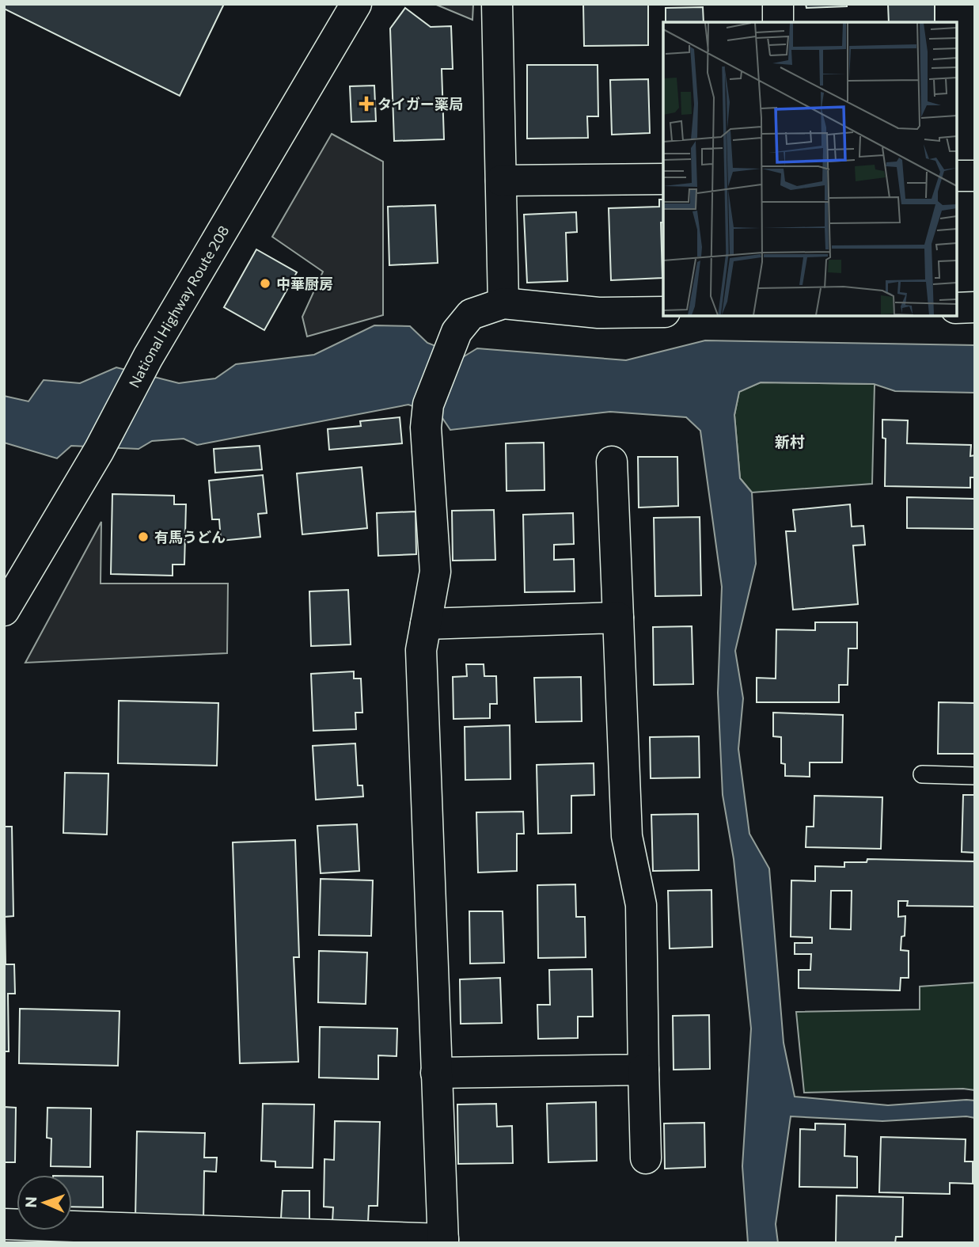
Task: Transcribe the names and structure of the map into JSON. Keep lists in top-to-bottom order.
{
  "streets": {
    "main road": ["National Highway Route 208"]
  },
  "districts": ["新村"],
  "places": {
    "health": ["タイガー薬局"],
    "other": ["中華厨房", "有馬うどん"]
  },
  "north": "left"
}
